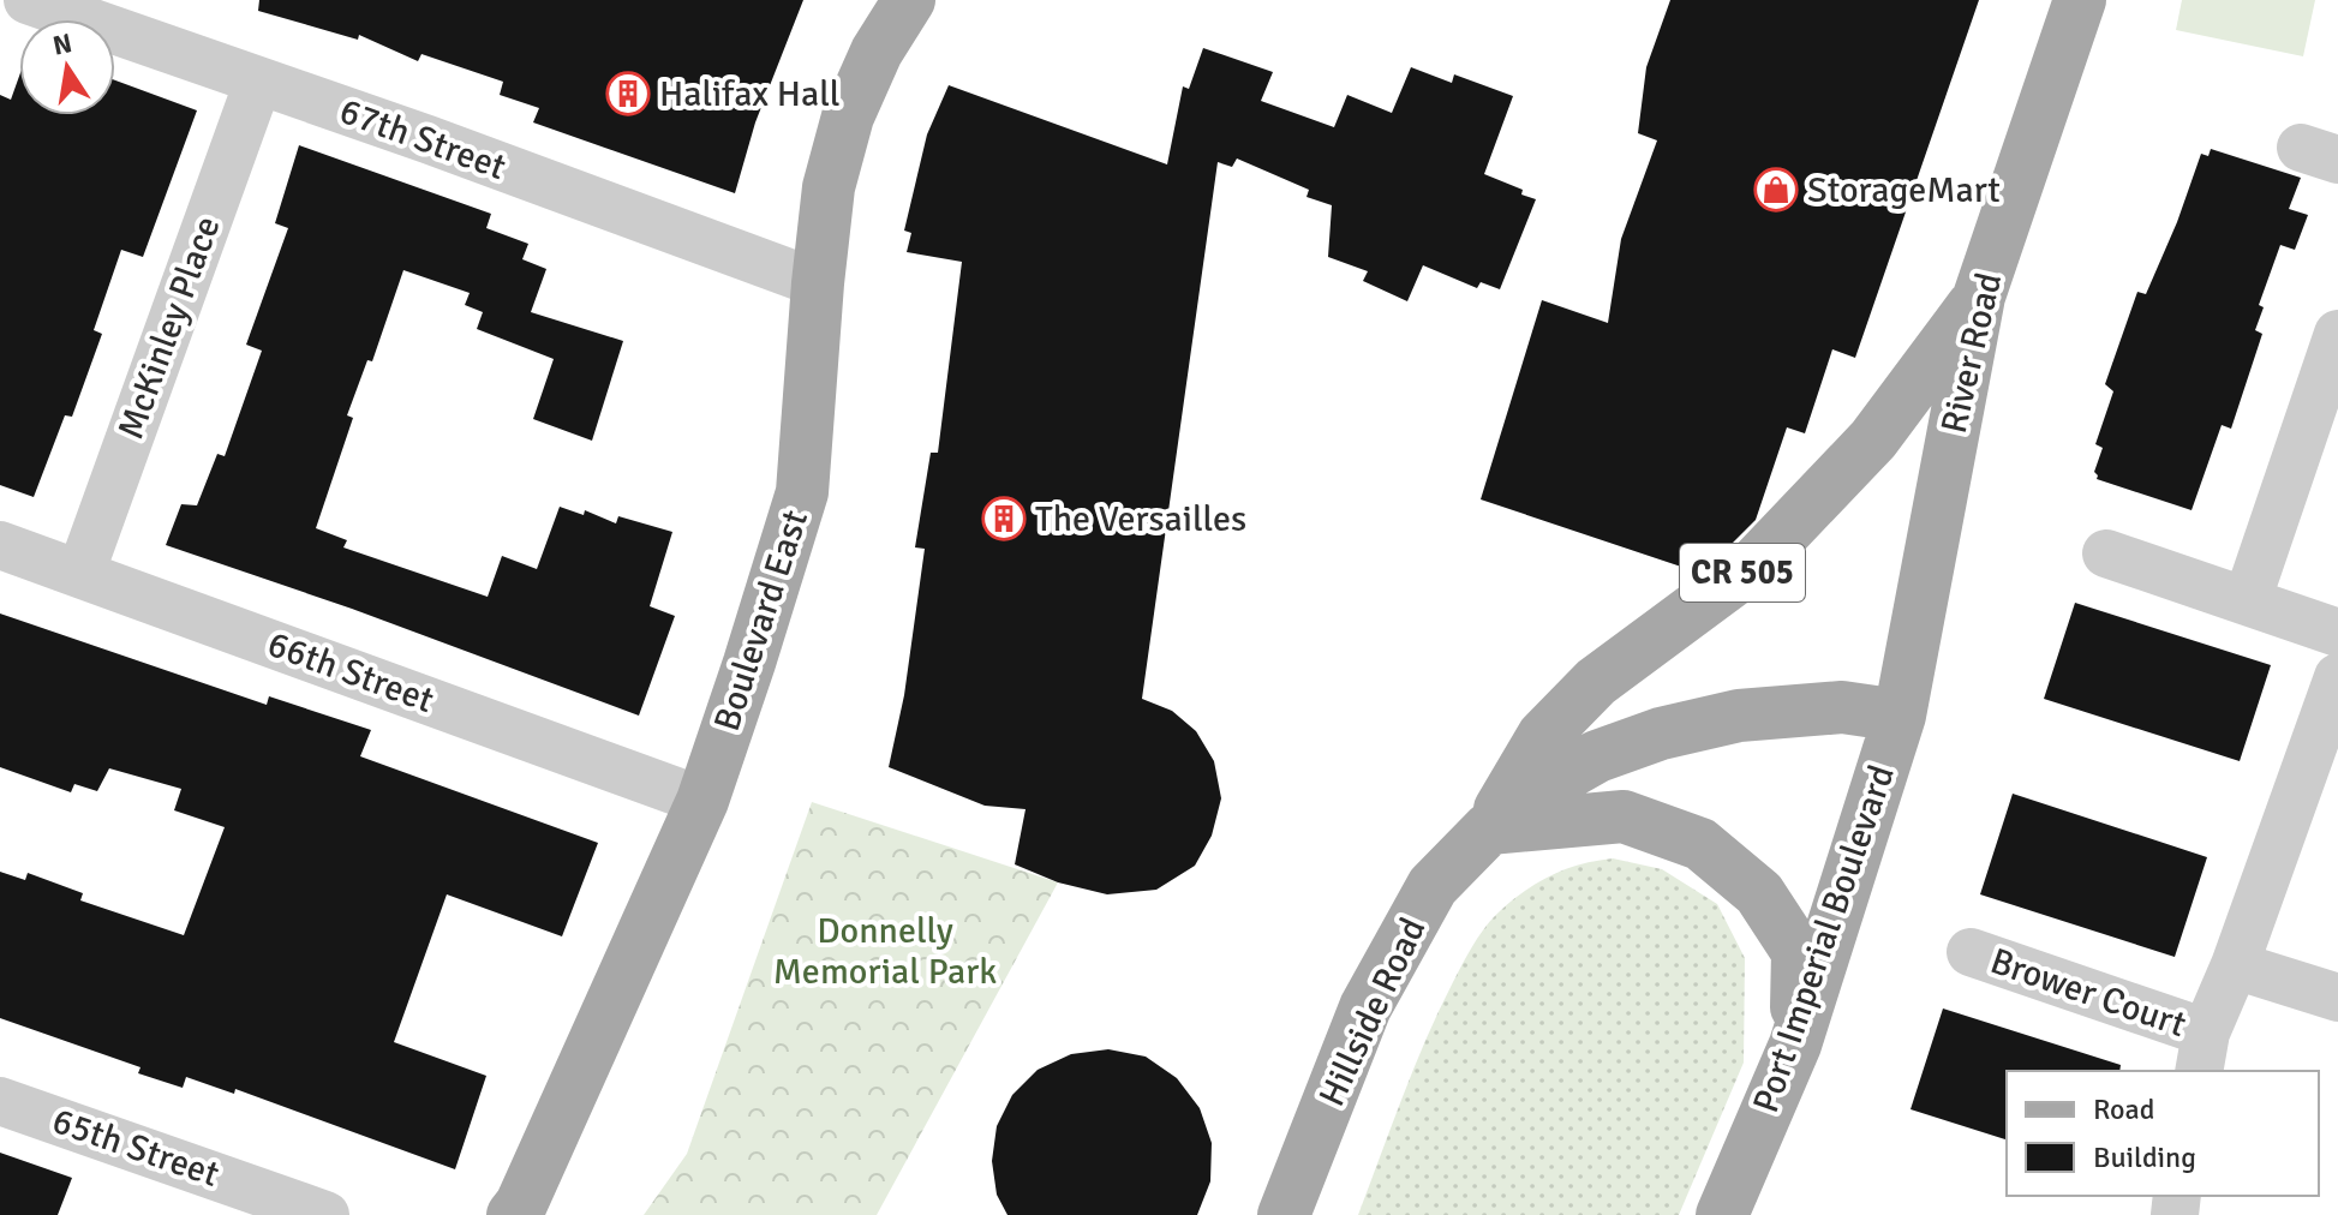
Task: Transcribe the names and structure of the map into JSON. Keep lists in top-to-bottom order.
{
  "streets": {
    "main road": [
      "River Road",
      "CR 505",
      "Boulevard East",
      "Port Imperial Boulevard",
      "Hillside Road"
    ],
    "street": [
      "67th Street",
      "McKinley Place",
      "66th Street",
      "Brower Court",
      "65th Street"
    ]
  },
  "crossings": [
    ["67th Street", "McKinley Place"],
    ["67th Street", "Boulevard East"],
    ["McKinley Place", "66th Street"],
    ["River Road", "CR 505"],
    ["River Road", "Port Imperial Boulevard"],
    ["CR 505", "Port Imperial Boulevard"],
    ["CR 505", "Hillside Road"],
    ["Boulevard East", "66th Street"]
  ],
  "parks": ["Donnelly Memorial Park"],
  "places": {
    "building": ["Halifax Hall", "The Versailles"],
    "shop": ["StorageMart"]
  },
  "legend": ["Road", "Building"],
  "north": "top"
}
